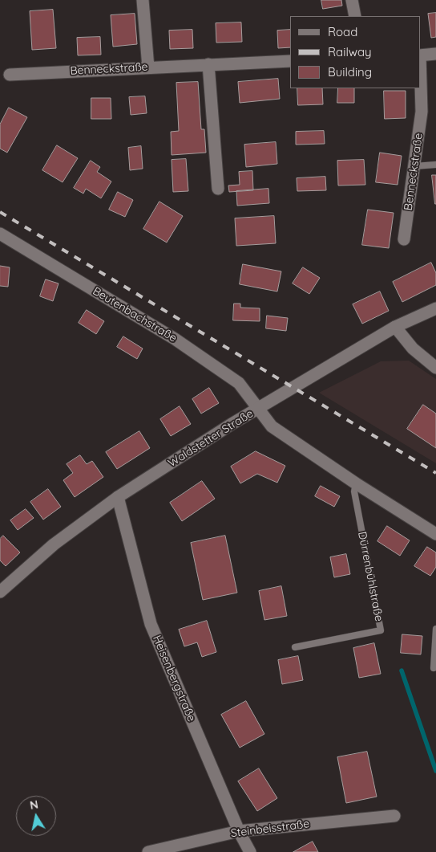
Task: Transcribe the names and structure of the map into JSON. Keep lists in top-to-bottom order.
{
  "streets": {
    "street": [
      "Benneckstraße",
      "Beutenbachstraße",
      "Waldstetter Straße",
      "Heisenbergstraße",
      "Steinbeisstraße"
    ],
    "lane": ["Dürrenbühlstraße"]
  },
  "crossings": [
    ["Beutenbachstraße", "Waldstetter Straße"],
    ["Waldstetter Straße", "Heisenbergstraße"],
    ["Heisenbergstraße", "Steinbeisstraße"]
  ],
  "legend": ["Road", "Railway", "Building"],
  "north": "top"
}
